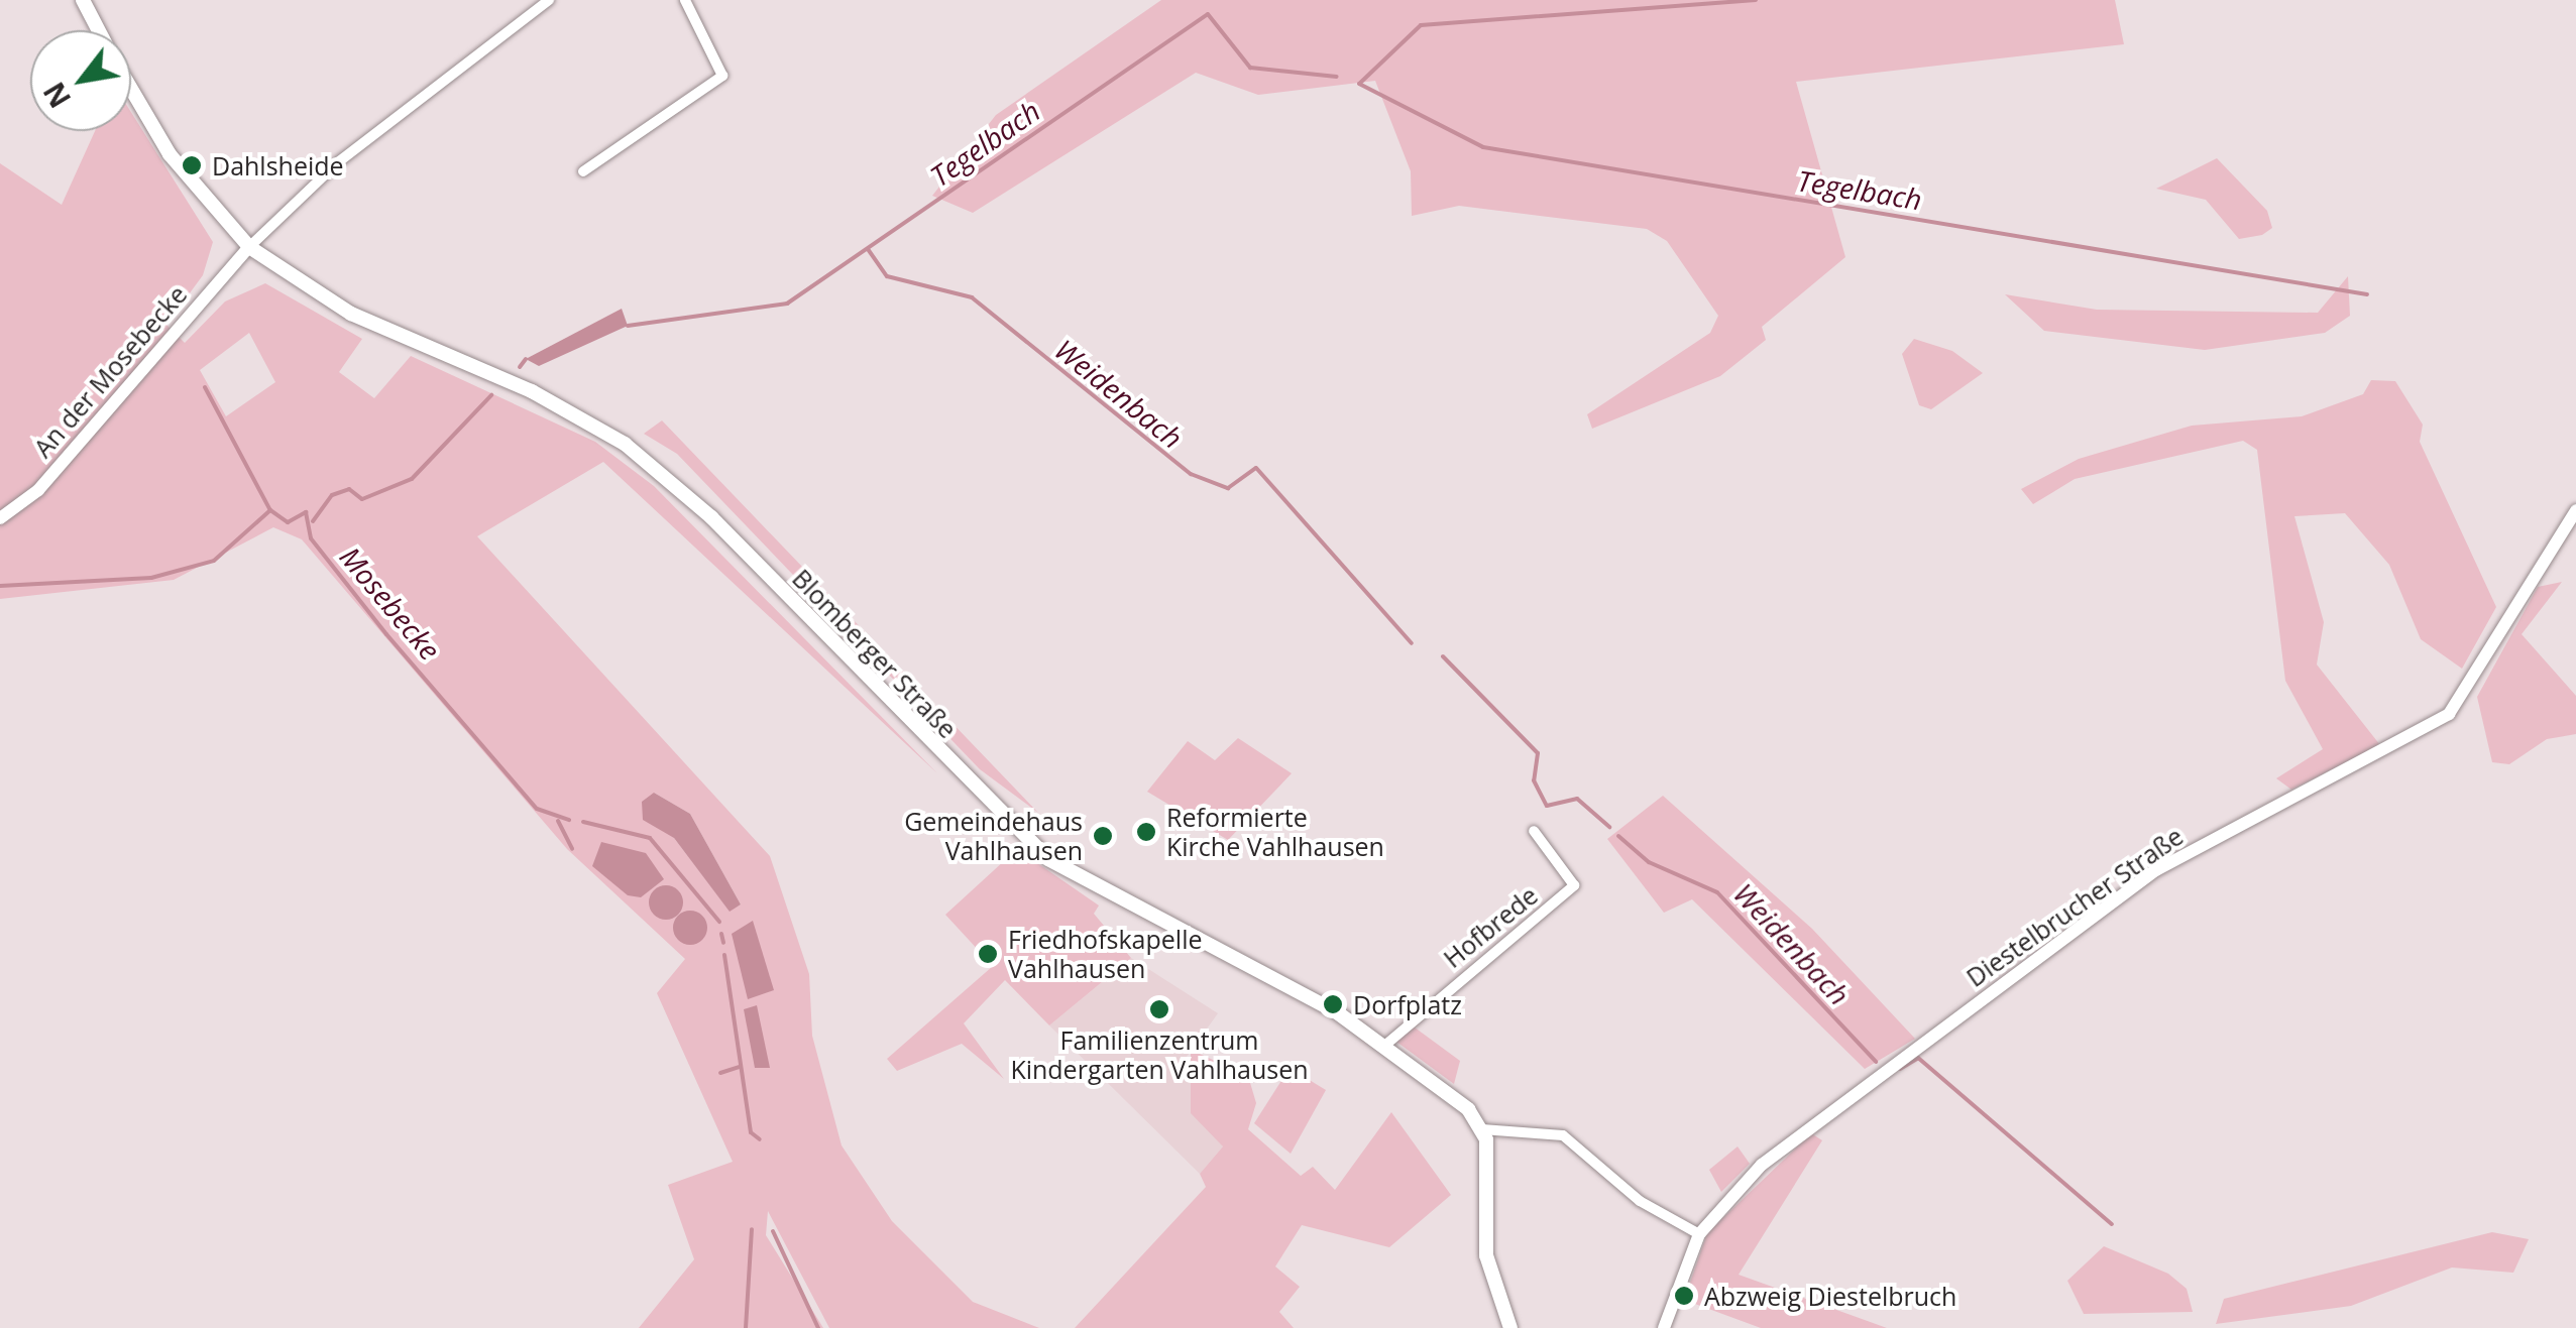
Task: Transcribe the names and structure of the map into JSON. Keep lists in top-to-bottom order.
{
  "streets": {
    "main road": ["Blomberger Straße"],
    "street": ["An der Mosebecke", "Diestelbrucher Straße", "Hofbrede"]
  },
  "crossings": [
    ["An der Mosebecke", "Blomberger Straße"],
    ["Blomberger Straße", "Hofbrede"]
  ],
  "water": ["Tegelbach", "Weidenbach", "Mosebecke"],
  "places": [
    "Dahlsheide",
    "Reformierte Kirche Vahlhausen",
    "Gemeindehaus Vahlhausen",
    "Friedhofskapelle Vahlhausen",
    "Dorfplatz",
    "Familienzentrum Kindergarten Vahlhausen",
    "Abzweig Diestelbruch"
  ],
  "north": "bottom left"
}
